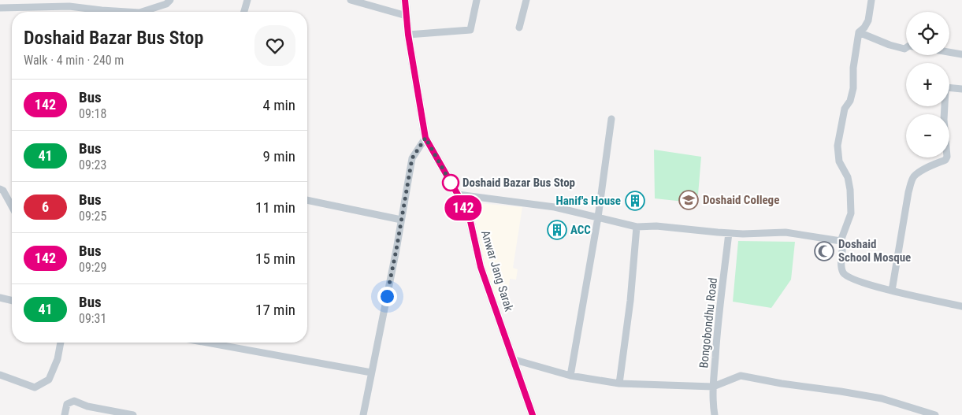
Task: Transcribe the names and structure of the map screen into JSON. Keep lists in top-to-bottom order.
{
  "streets": {
    "main road": ["Anwar Jang Sarak"],
    "street": ["Bongobondhu Road"]
  },
  "places": {
    "other": ["Doshaid Bazar Bus Stop"],
    "school or university": ["Doshaid College"],
    "building": ["Hanif's House", "ACC"],
    "mosque": ["Doshaid School Mosque"]
  },
  "lines": ["bus line 142"],
  "page": {
    "on_map": "142",
    "map_buttons": ["+", "−"],
    "heading": ["Doshaid Bazar Bus Stop", "Walk · 4 min · 240 m"],
    "list": [
      {
        "mark": "142",
        "name": "Bus",
        "note": "09:18",
        "value": "4 min"
      },
      {
        "mark": "41",
        "name": "Bus",
        "note": "09:23",
        "value": "9 min"
      },
      {
        "mark": "6",
        "name": "Bus",
        "note": "09:25",
        "value": "11 min"
      },
      {
        "mark": "142",
        "name": "Bus",
        "note": "09:29",
        "value": "15 min"
      },
      {
        "mark": "41",
        "name": "Bus",
        "note": "09:31",
        "value": "17 min"
      }
    ]
  }
}
